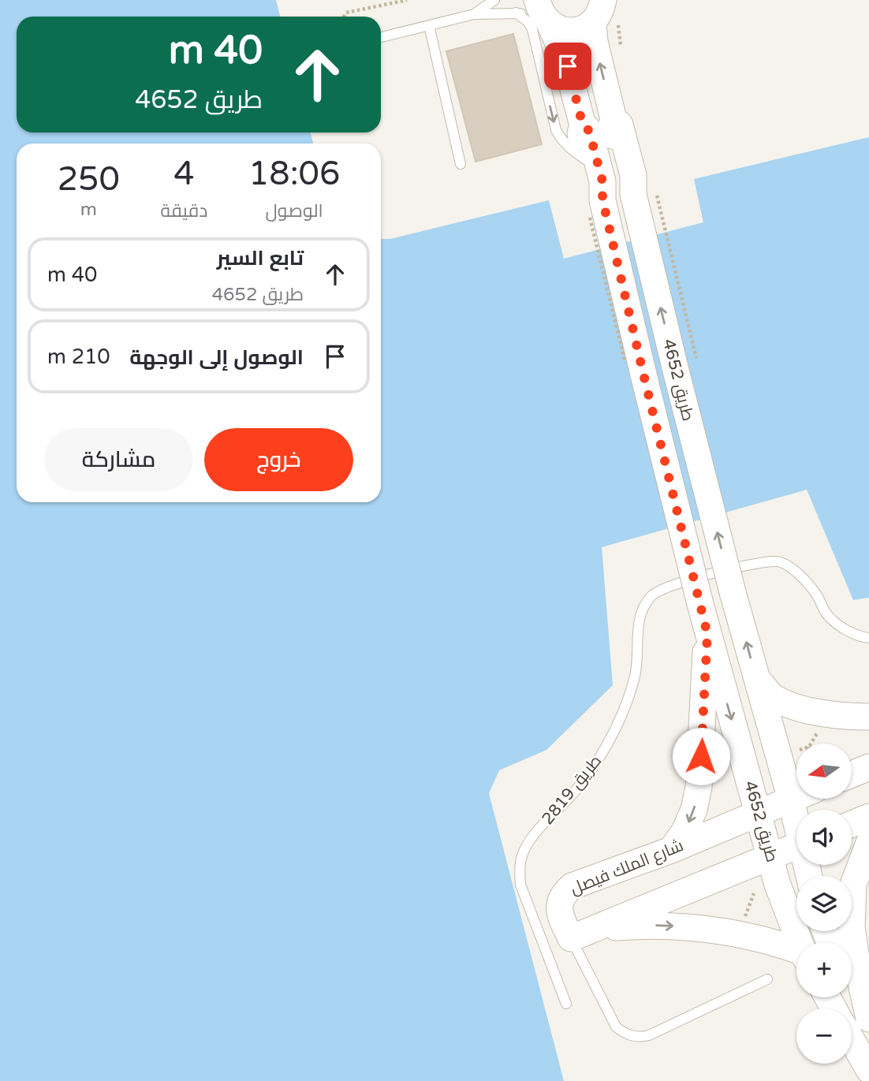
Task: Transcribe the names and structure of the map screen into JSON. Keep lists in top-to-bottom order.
{
  "streets": {
    "street": ["طريق 4652", "شارع الملك فيصل"],
    "lane": ["طريق 2819"]
  },
  "crossings": [
    ["طريق 4652", "شارع الملك فيصل"]
  ],
  "north": "left",
  "page": {
    "turn": ["40 m", "طريق 4652"],
    "eta": [
      "18:06",
      "الوصول",
      "4",
      "دقيقة",
      "250",
      "m"
    ],
    "list": [
      {
        "name": "تابع السير",
        "note": "طريق 4652",
        "value": "40 m"
      },
      {
        "name": "الوصول إلى الوجهة",
        "value": "210 m"
      }
    ],
    "buttons": ["خروج", "مشاركة"],
    "map_buttons": ["+", "−"]
  }
}
